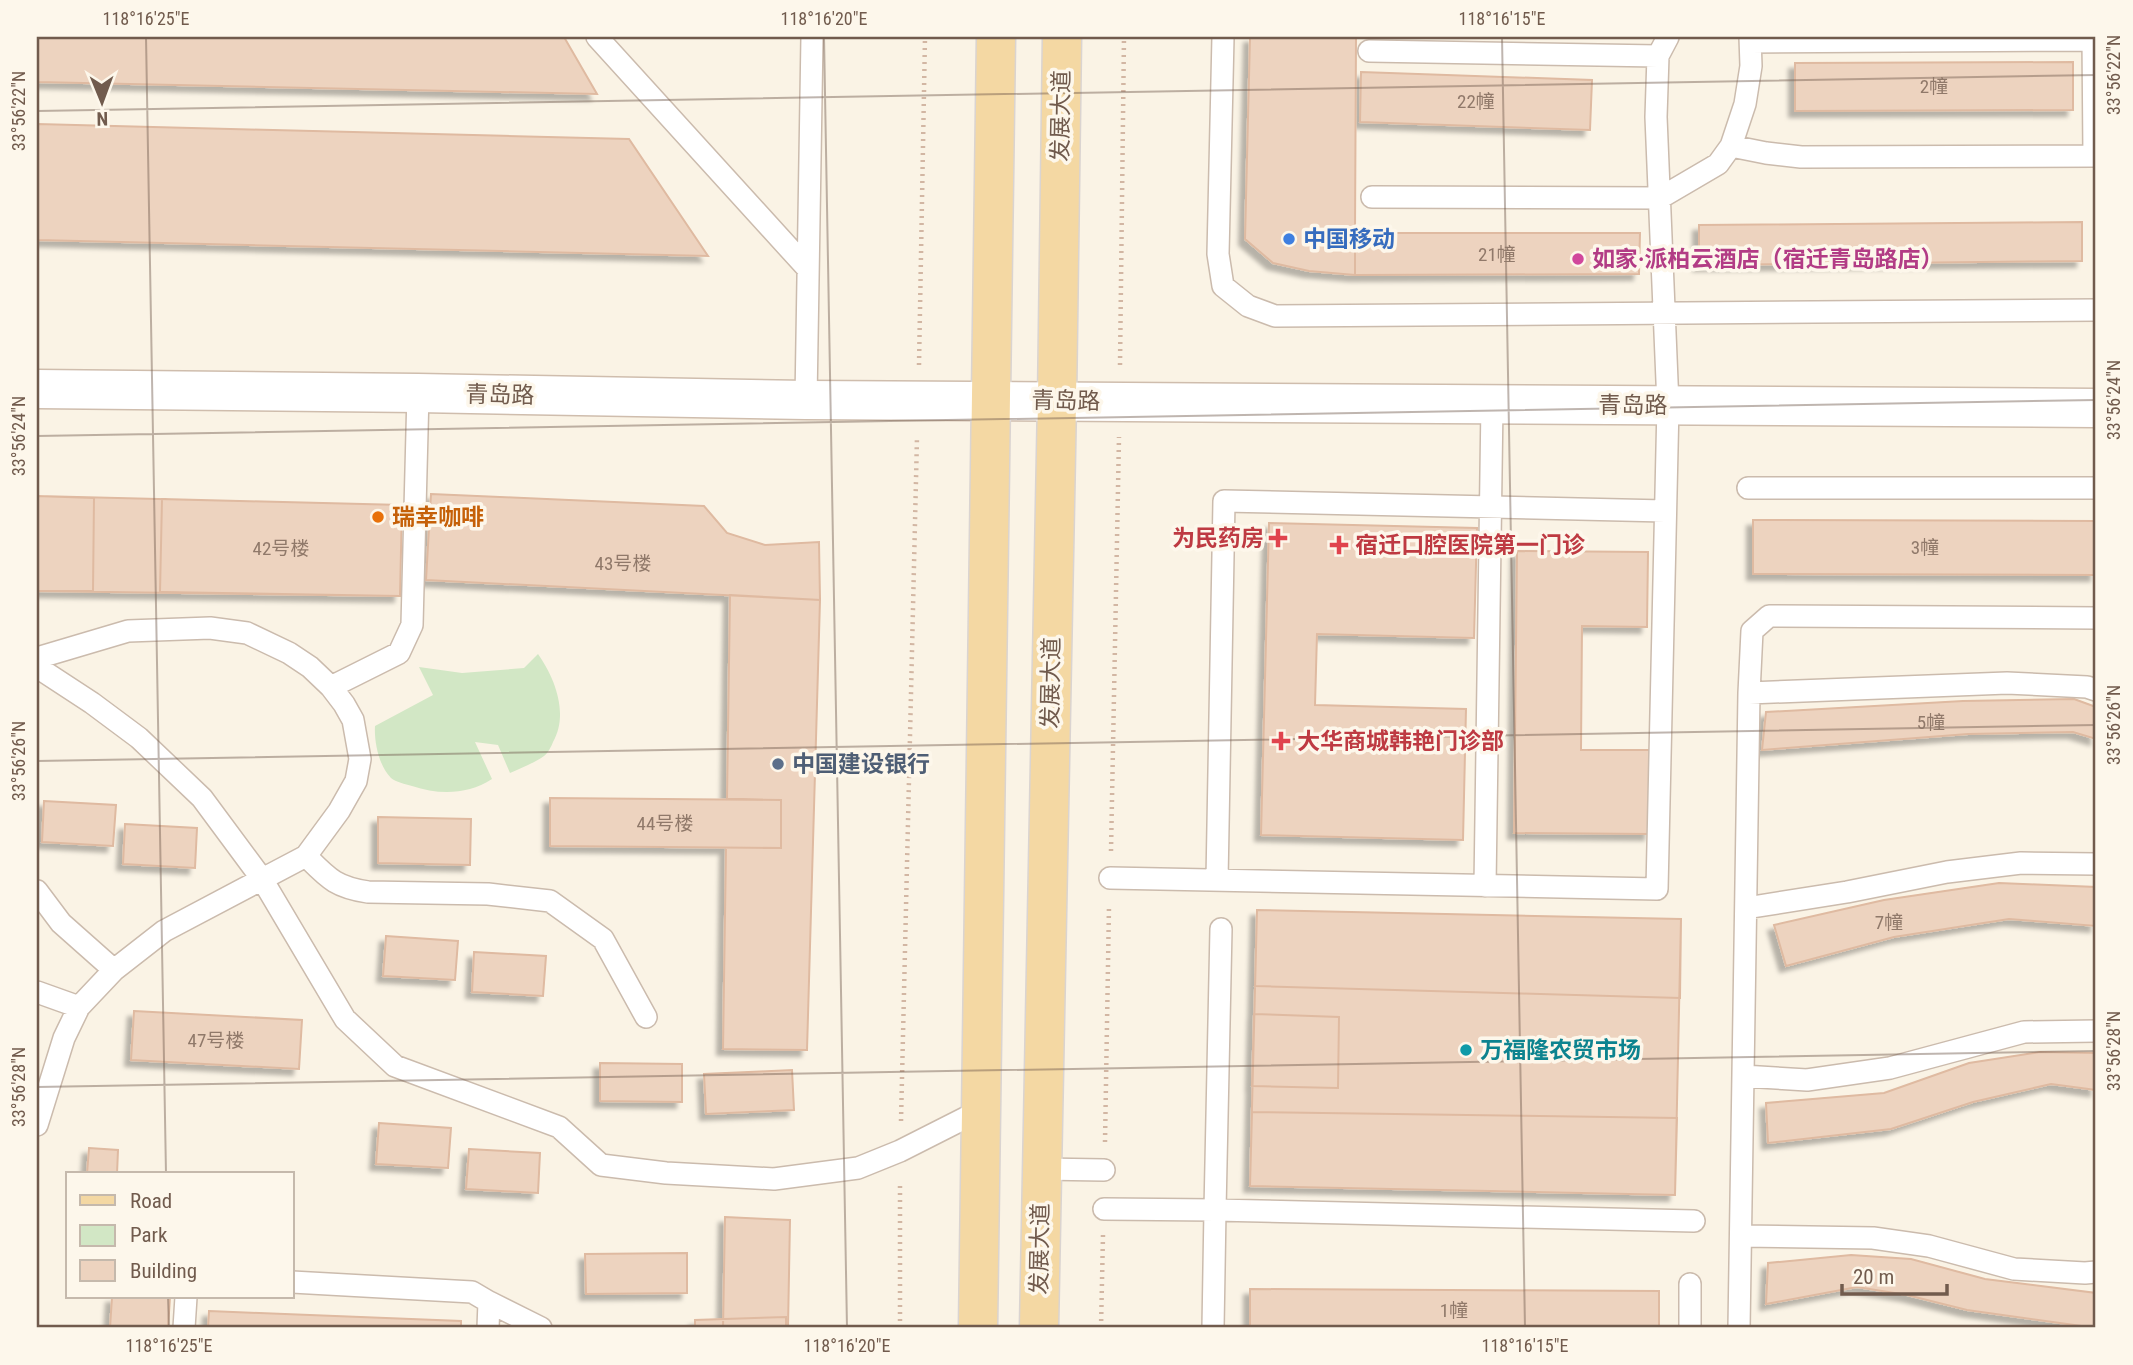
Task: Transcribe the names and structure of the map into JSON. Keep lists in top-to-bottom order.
{
  "streets": {
    "main road": ["发展大道"],
    "street": ["青岛路"]
  },
  "crossings": [
    ["发展大道", "青岛路"]
  ],
  "places": {
    "other": [
      "中国移动",
      "如家·派柏云酒店（宿迁青岛路店）",
      "瑞幸咖啡",
      "中国建设银行",
      "万福隆农贸市场"
    ],
    "health": ["为民药房", "宿迁口腔医院第一门诊", "大华商城韩艳门诊部"]
  },
  "house_numbers": [
    "2幢",
    "22幢",
    "21幢",
    "3幢",
    "42号楼",
    "43号楼",
    "5幢",
    "44号楼",
    "7幢",
    "47号楼",
    "1幢"
  ],
  "legend": ["Road", "Park", "Building"],
  "scale_bar": "20 m",
  "north": "bottom",
  "coordinates": [
    "118°16'25\"E",
    "118°16'20\"E",
    "118°16'15\"E",
    "33°56'22\"N",
    "33°56'24\"N",
    "33°56'26\"N",
    "33°56'28\"N"
  ]
}
